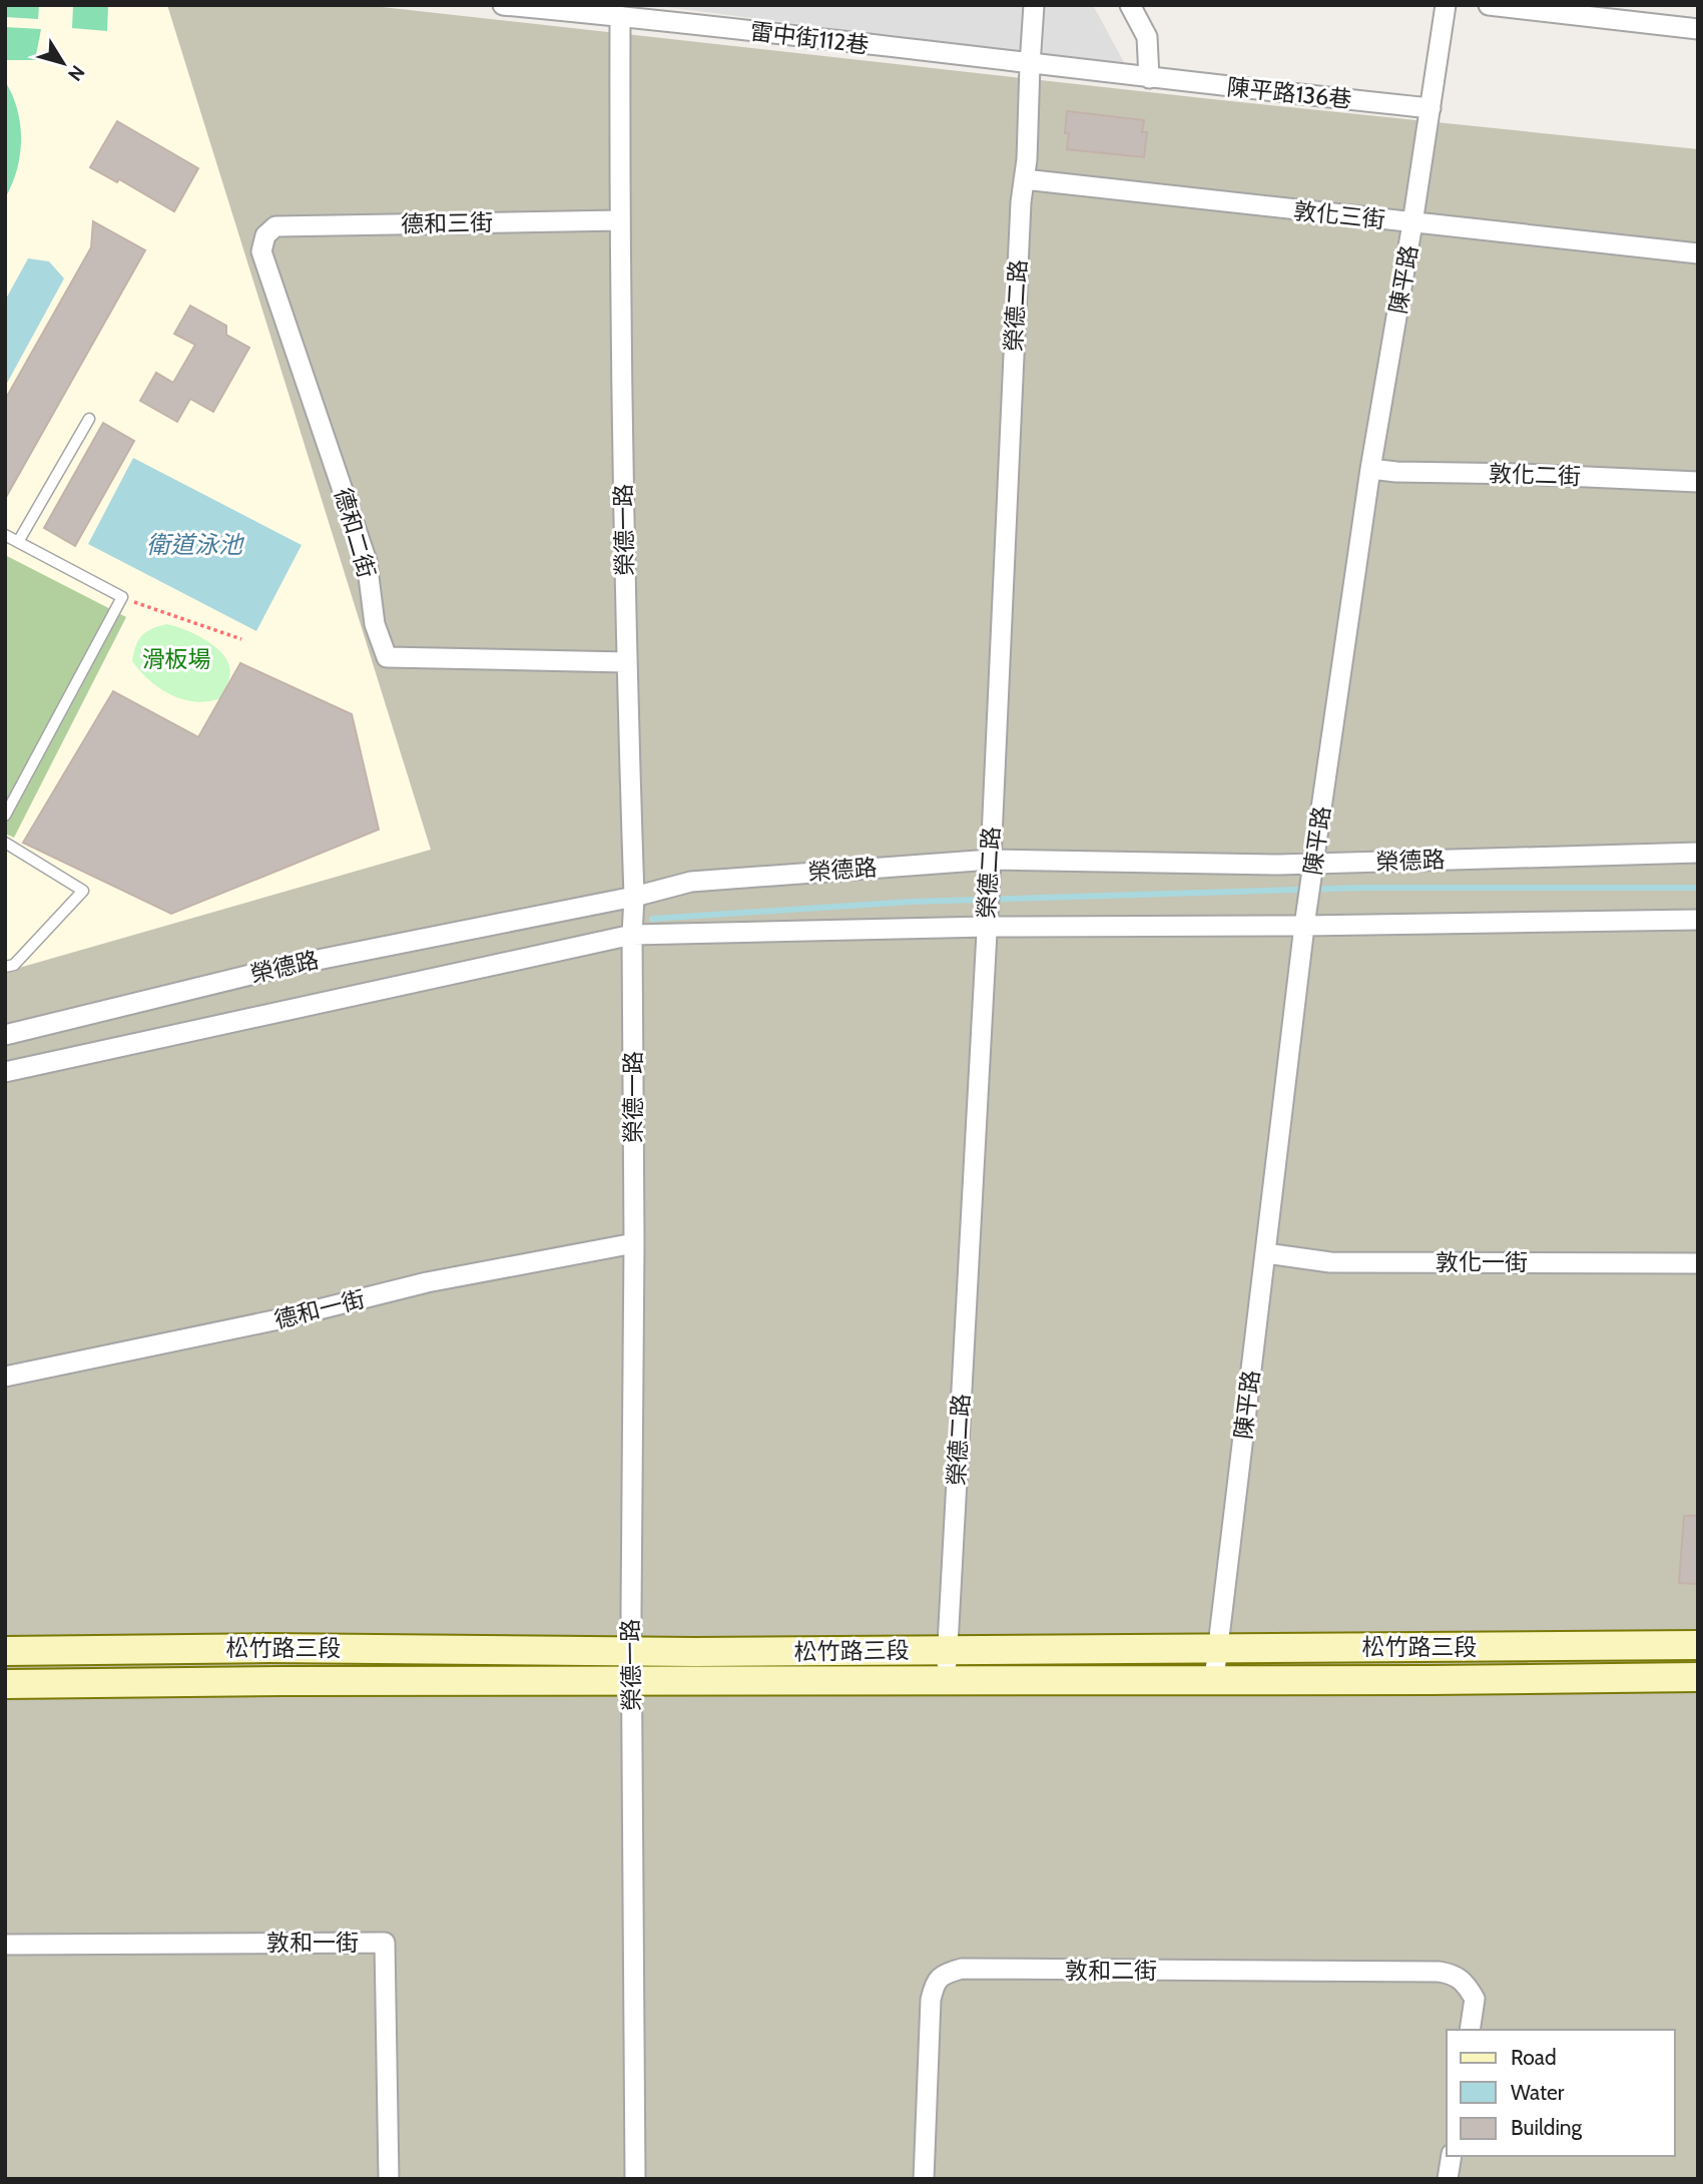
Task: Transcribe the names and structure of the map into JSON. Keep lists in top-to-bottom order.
{
  "streets": {
    "street": [
      "雷中街112巷",
      "陳平路136巷",
      "敦化三街",
      "德和三街",
      "陳平路",
      "榮德二路",
      "敦化二街",
      "榮德一路",
      "德和二街",
      "榮德路",
      "敦化一街",
      "德和一街",
      "松竹路三段",
      "敦和一街",
      "敦和二街"
    ]
  },
  "crossings": [
    ["雷中街112巷", "陳平路136巷"],
    ["雷中街112巷", "榮德二路"],
    ["雷中街112巷", "榮德一路"],
    ["陳平路136巷", "陳平路"],
    ["敦化三街", "陳平路"],
    ["敦化三街", "榮德二路"],
    ["德和三街", "榮德一路"],
    ["德和三街", "德和二街"],
    ["陳平路", "敦化二街"],
    ["陳平路", "榮德路"],
    ["陳平路", "敦化一街"],
    ["陳平路", "松竹路三段"],
    ["榮德二路", "榮德路"],
    ["榮德二路", "松竹路三段"],
    ["榮德一路", "德和二街"],
    ["榮德一路", "榮德路"],
    ["榮德一路", "德和一街"],
    ["榮德一路", "松竹路三段"]
  ],
  "water": ["衛道泳池"],
  "parks": ["滑板場"],
  "legend": ["Road", "Water", "Building"],
  "north": "bottom right"
}
